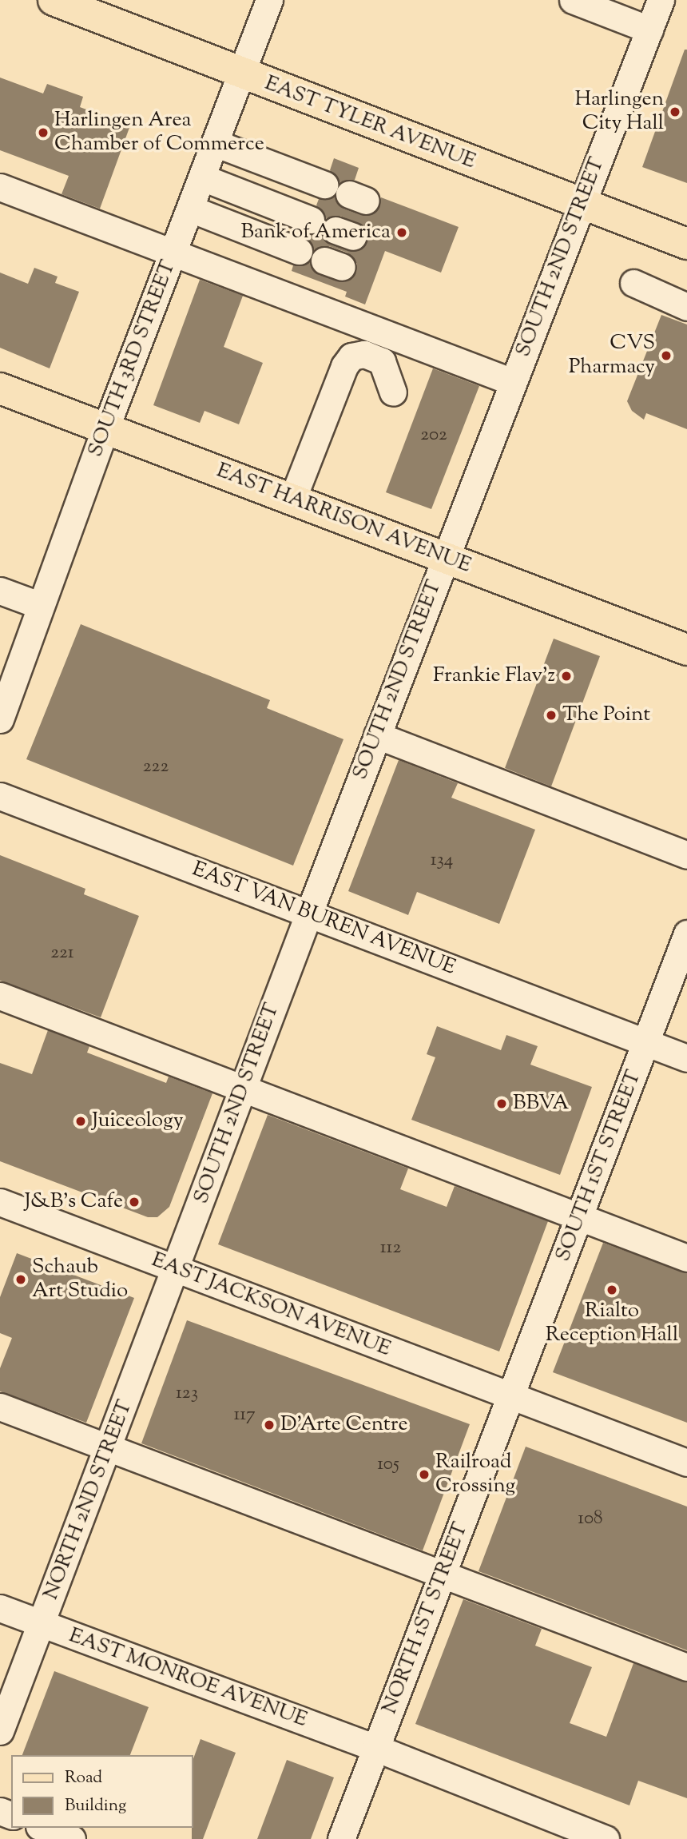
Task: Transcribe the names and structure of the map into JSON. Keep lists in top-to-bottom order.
{
  "streets": {
    "main road": ["EAST TYLER AVENUE", "EAST HARRISON AVENUE"],
    "street": [
      "SOUTH 2ND STREET",
      "SOUTH 3RD STREET",
      "EAST VAN BUREN AVENUE",
      "SOUTH 1ST STREET",
      "EAST JACKSON AVENUE",
      "NORTH 2ND STREET",
      "NORTH 1ST STREET",
      "EAST MONROE AVENUE"
    ]
  },
  "crossings": [
    ["EAST TYLER AVENUE", "SOUTH 2ND STREET"],
    ["EAST TYLER AVENUE", "SOUTH 3RD STREET"],
    ["SOUTH 2ND STREET", "EAST HARRISON AVENUE"],
    ["SOUTH 2ND STREET", "EAST VAN BUREN AVENUE"],
    ["SOUTH 2ND STREET", "EAST JACKSON AVENUE"],
    ["SOUTH 2ND STREET", "NORTH 2ND STREET"],
    ["SOUTH 3RD STREET", "EAST HARRISON AVENUE"],
    ["EAST VAN BUREN AVENUE", "SOUTH 1ST STREET"],
    ["SOUTH 1ST STREET", "EAST JACKSON AVENUE"],
    ["SOUTH 1ST STREET", "NORTH 1ST STREET"],
    ["EAST JACKSON AVENUE", "NORTH 2ND STREET"],
    ["EAST JACKSON AVENUE", "NORTH 1ST STREET"],
    ["NORTH 2ND STREET", "EAST MONROE AVENUE"],
    ["NORTH 1ST STREET", "EAST MONROE AVENUE"]
  ],
  "places": [
    "Harlingen City Hall",
    "Harlingen Area Chamber of Commerce",
    "Bank of America",
    "CVS Pharmacy",
    "Frankie Flav'z",
    "The Point",
    "BBVA",
    "Juiceology",
    "J&B's Cafe",
    "Schaub Art Studio",
    "Rialto Reception Hall",
    "D'Arte Centre",
    "Railroad Crossing"
  ],
  "house_numbers": [
    "202",
    "222",
    "134",
    "221",
    "112",
    "123",
    "117",
    "105",
    "108"
  ],
  "legend": ["Road", "Building"]
}
